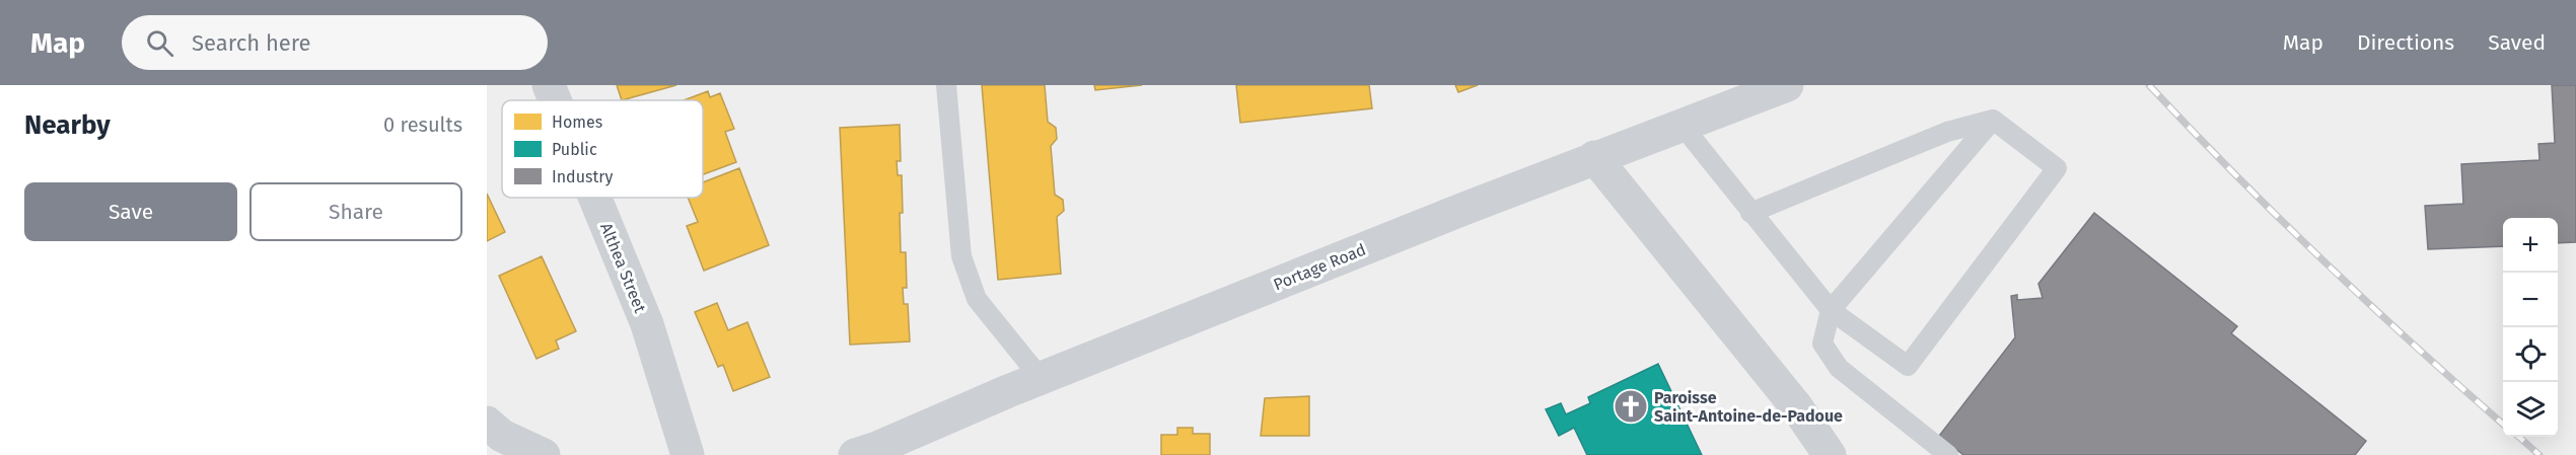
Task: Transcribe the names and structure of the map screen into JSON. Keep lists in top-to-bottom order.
{
  "streets": {
    "street": ["Portage Road", "Althea Street"]
  },
  "places": {
    "church": ["Paroisse Saint-Antoine-de-Padoue"]
  },
  "legend": ["Homes", "Public", "Industry"],
  "page": {
    "header": "Map",
    "search": "Search here",
    "nav": ["Map", "Directions", "Saved"],
    "heading": ["Nearby", "0 results"],
    "buttons": ["Save", "Share"],
    "map_buttons": ["+", "−"]
  }
}
